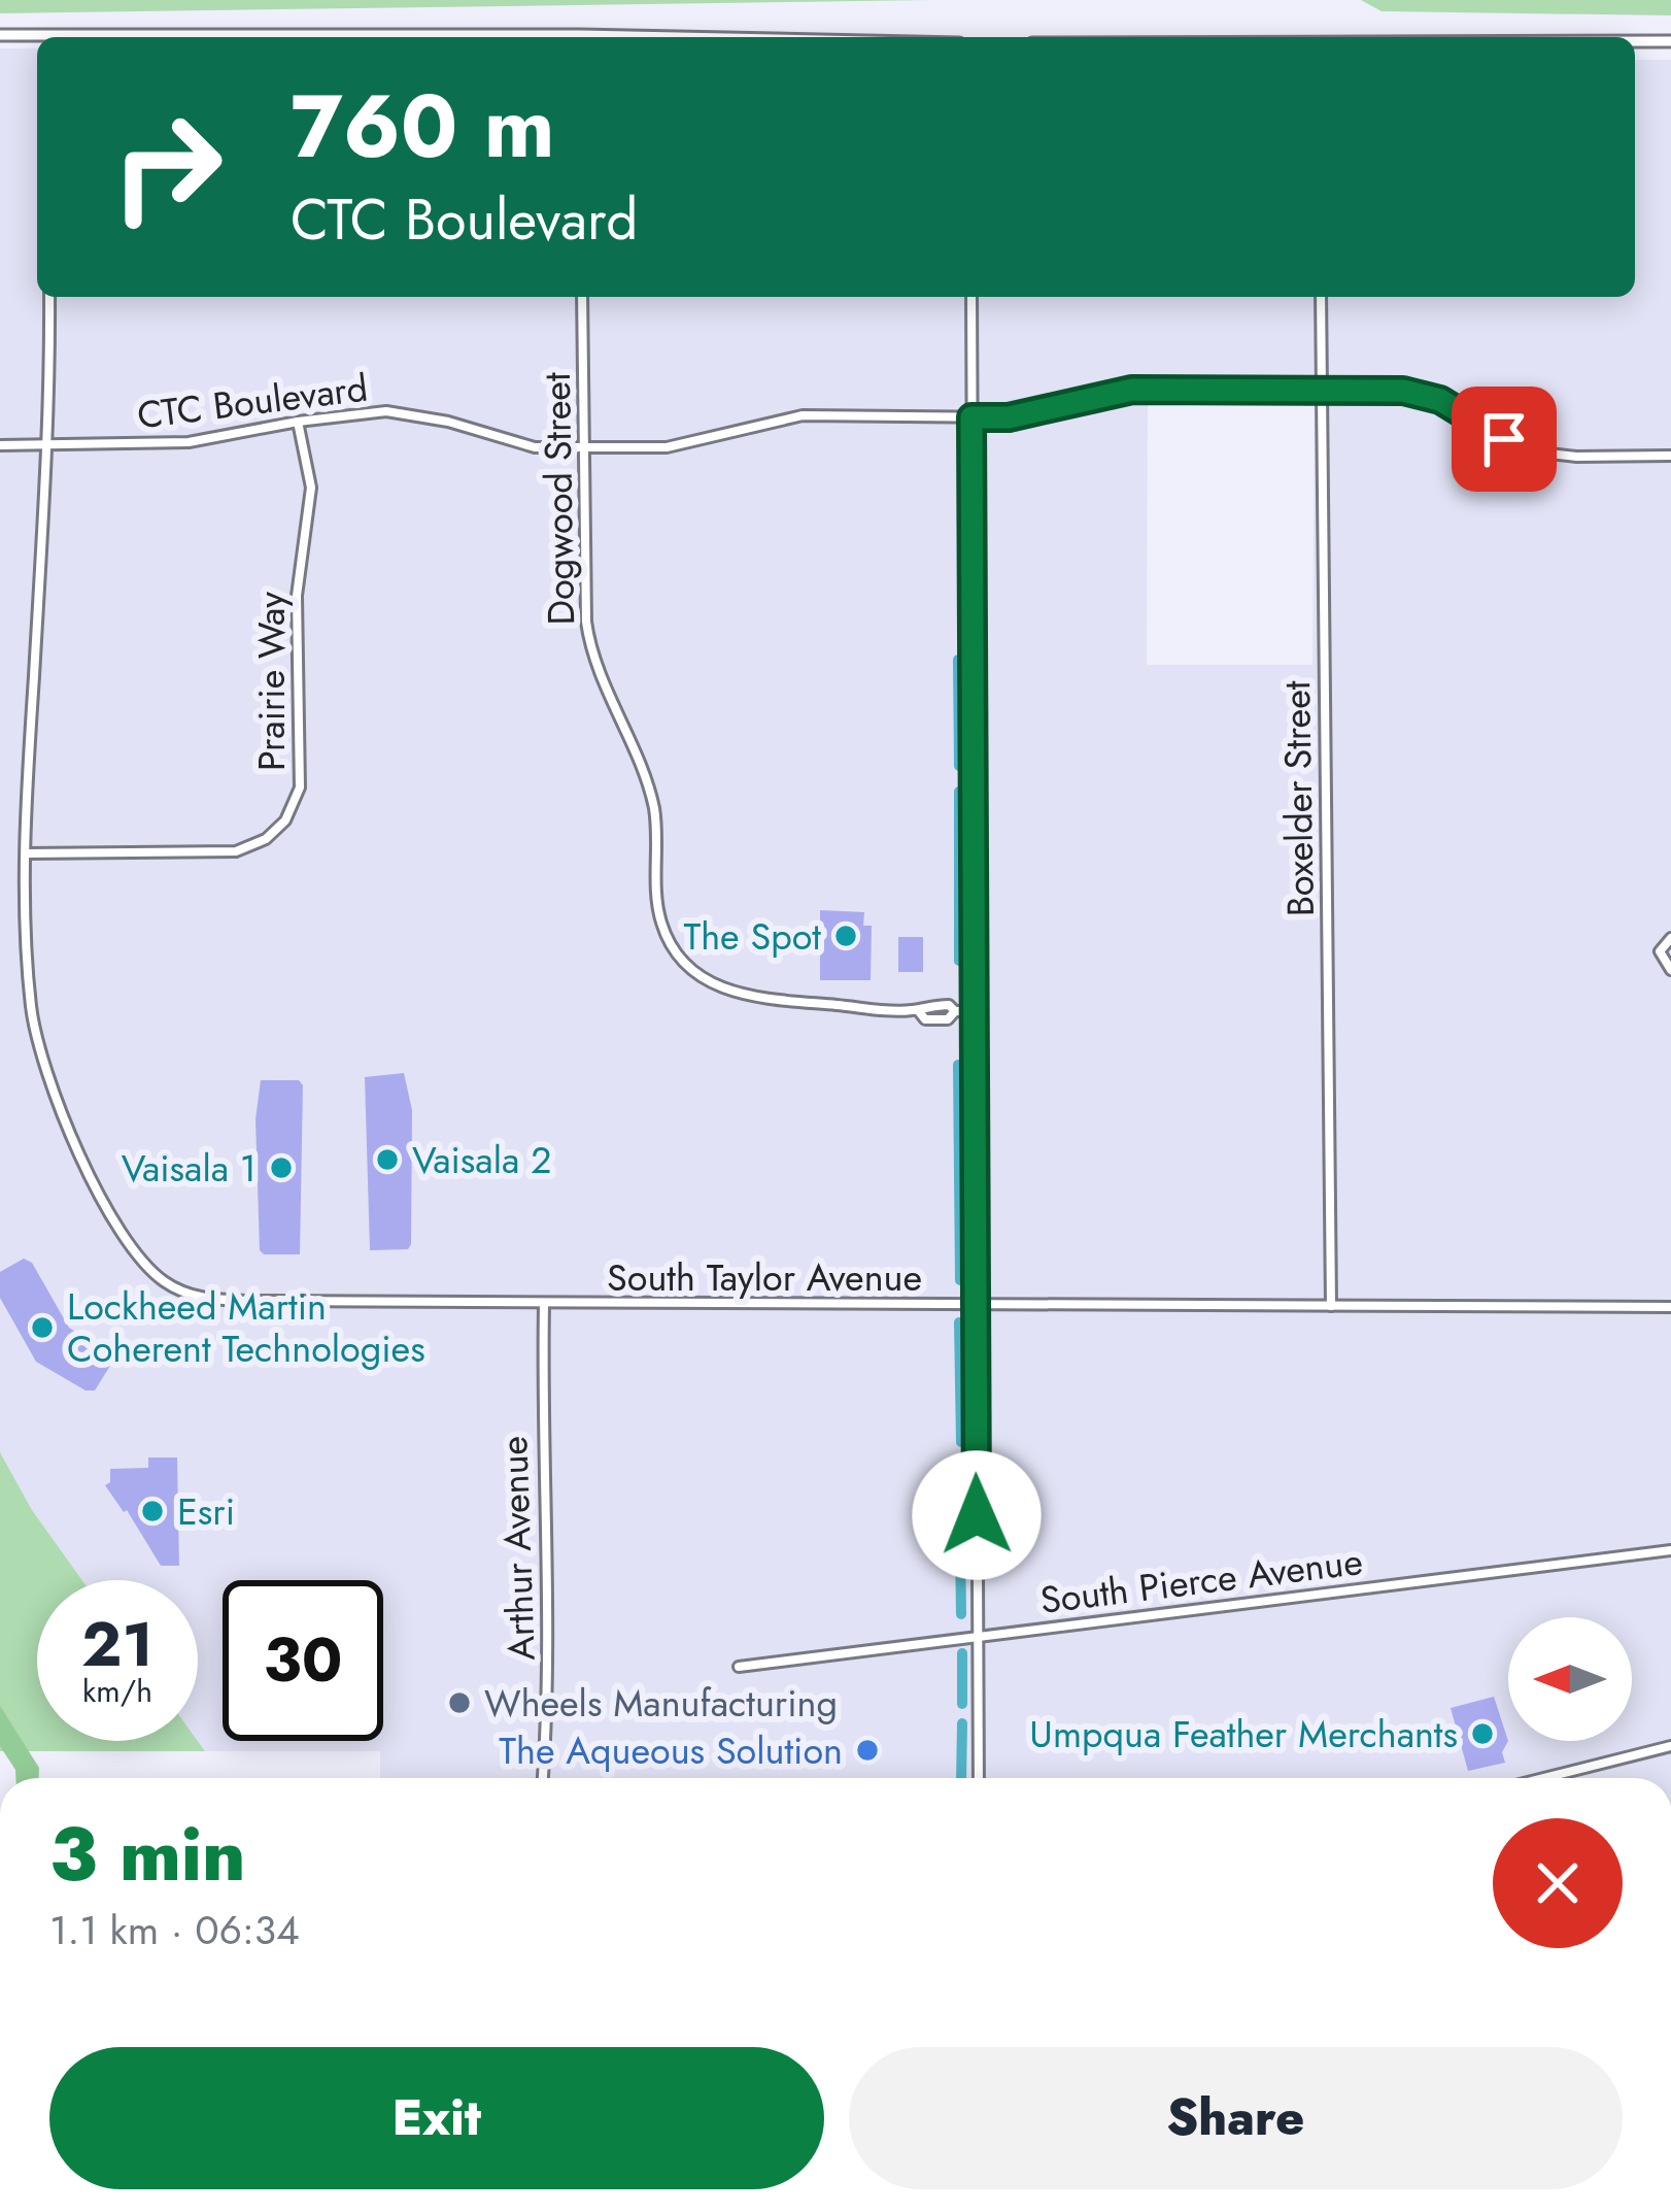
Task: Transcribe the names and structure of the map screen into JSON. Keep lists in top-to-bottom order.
{
  "streets": {
    "street": [
      "CTC Boulevard",
      "Dogwood Street",
      "Prairie Way",
      "Boxelder Street",
      "South Taylor Avenue",
      "Arthur Avenue",
      "South Pierce Avenue"
    ]
  },
  "crossings": [
    ["CTC Boulevard", "Dogwood Street"],
    ["CTC Boulevard", "Prairie Way"],
    ["CTC Boulevard", "Boxelder Street"],
    ["Prairie Way", "South Taylor Avenue"],
    ["Boxelder Street", "South Taylor Avenue"],
    ["South Taylor Avenue", "Arthur Avenue"]
  ],
  "places": [
    "The Spot",
    "Vaisala 2",
    "Vaisala 1",
    "Lockheed Martin Coherent Technologies",
    "Esri",
    "Wheels Manufacturing",
    "Umpqua Feather Merchants",
    "The Aqueous Solution"
  ],
  "north": "left",
  "page": {
    "turn": ["760 m", "CTC Boulevard"],
    "speed": "21 km/h",
    "limit": "30",
    "heading": ["3 min", "1.1 km · 06:34"],
    "buttons": ["Exit", "Share"]
  }
}
